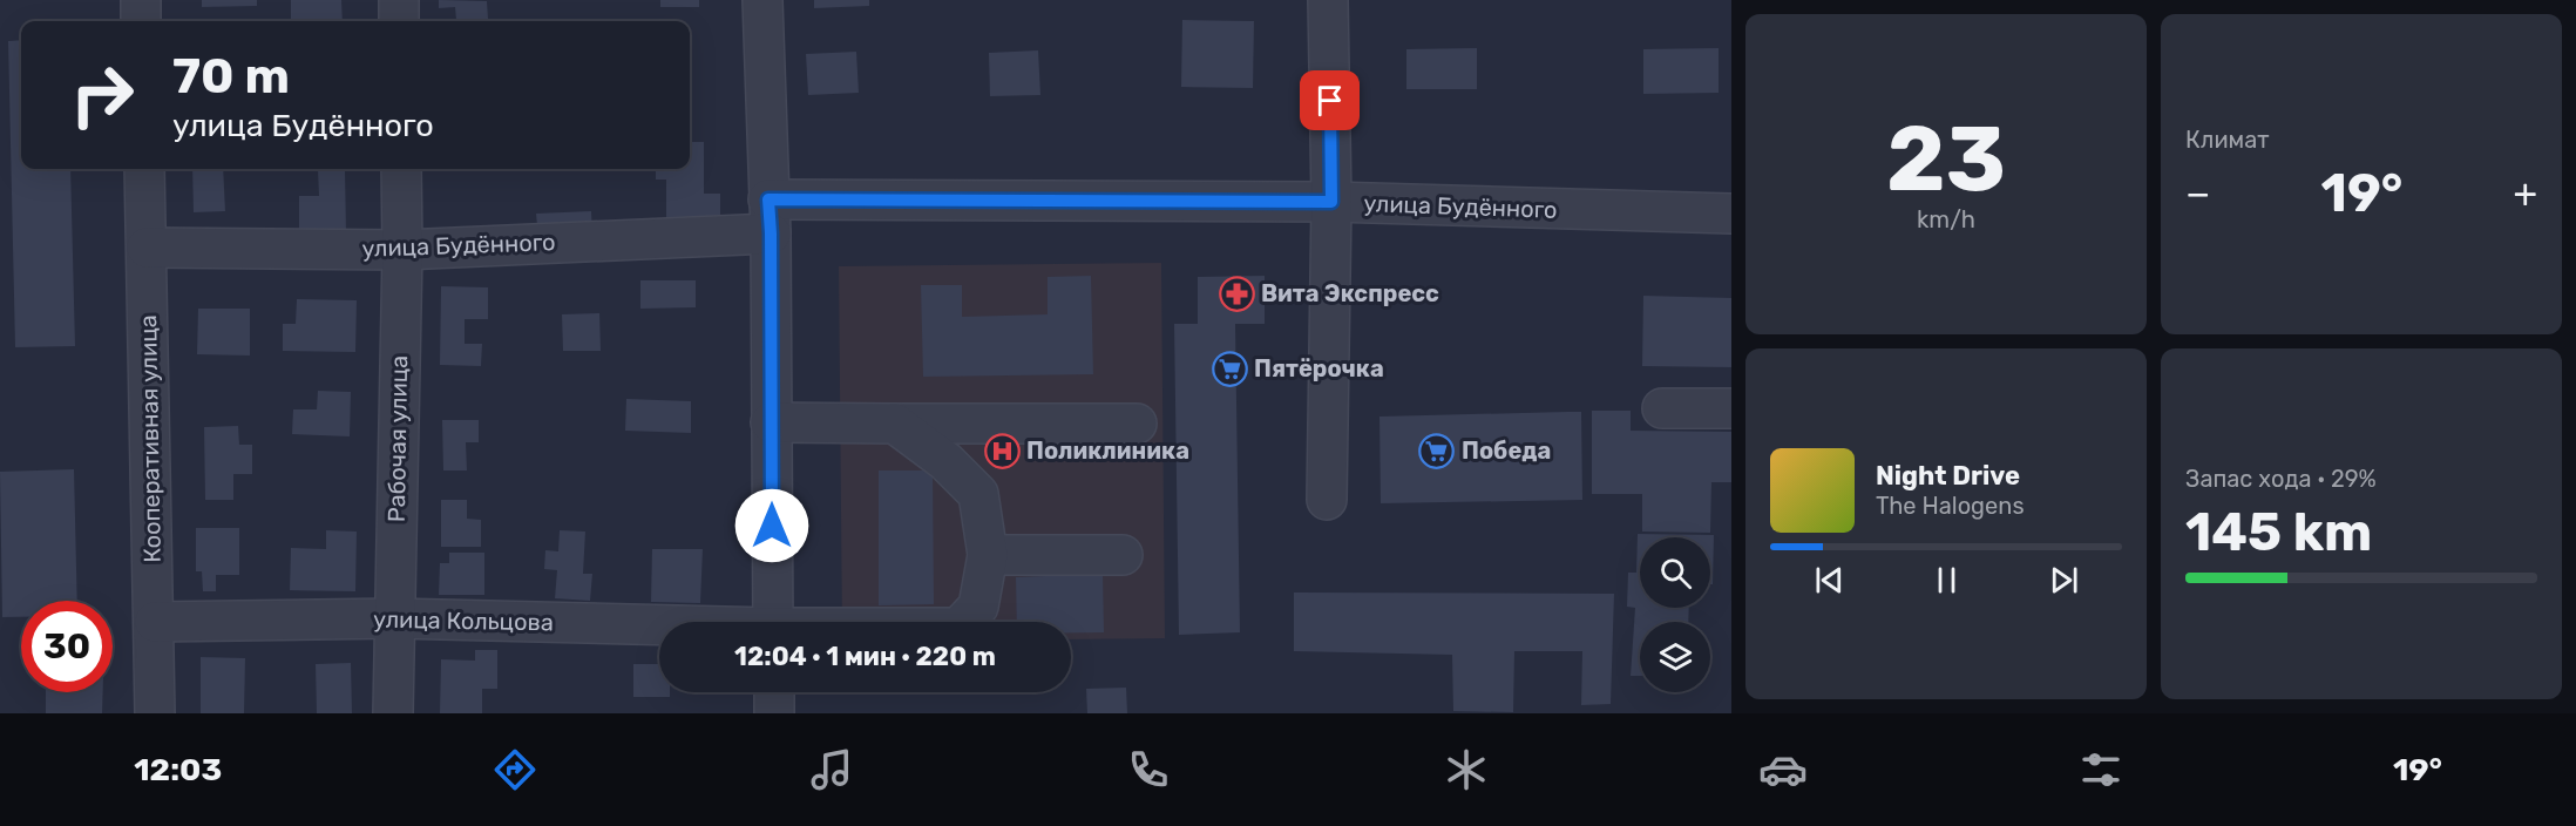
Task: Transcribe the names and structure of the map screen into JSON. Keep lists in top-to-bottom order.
{
  "streets": {
    "street": [
      "улица Будённого",
      "Кооперативная улица",
      "Рабочая улица",
      "улица Кольцова"
    ]
  },
  "crossings": [
    ["улица Будённого", "Кооперативная улица"],
    ["улица Будённого", "Рабочая улица"],
    ["Кооперативная улица", "улица Кольцова"],
    ["Рабочая улица", "улица Кольцова"]
  ],
  "places": {
    "pharmacy": ["Вита Экспресс"],
    "supermarket": ["Пятёрочка", "Победа"],
    "hospital": ["Поликлиника"]
  },
  "page": {
    "tile": [
      ["23", "km/h"],
      "Климат",
      ["Запас хода · 29%", "145 km"]
    ],
    "turn": ["70 m", "улица Будённого"],
    "heat": ["−", "19°", "+"],
    "song": ["Night Drive", "The Halogens"],
    "limit": "30",
    "trip": "12:04 · 1 мин · 220 m",
    "tabs": ["12:03", "19°"]
  }
}
